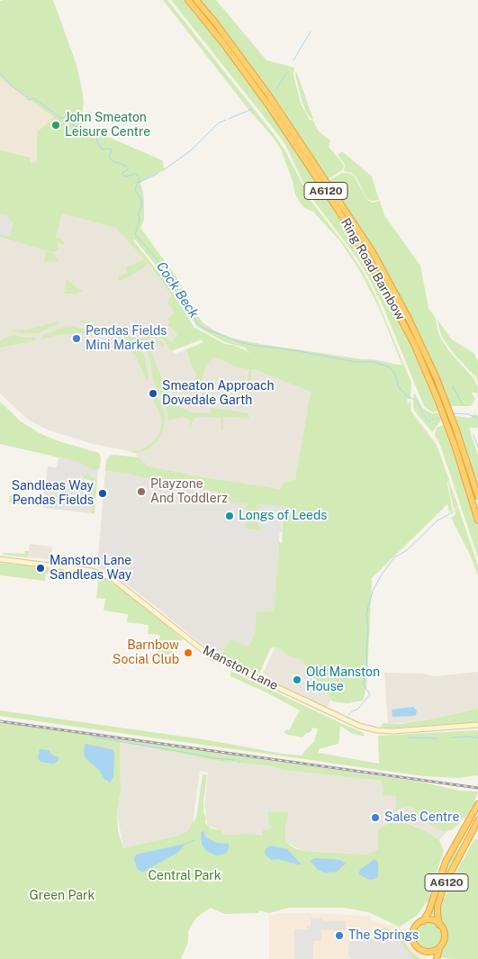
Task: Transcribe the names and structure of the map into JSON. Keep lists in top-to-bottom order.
{
  "streets": {
    "highway": ["A6120", "Ring Road Barnbow"],
    "street": ["Manston Lane"]
  },
  "water": ["Cock Beck"],
  "parks": ["Central Park", "Green Park"],
  "places": [
    "John Smeaton Leisure Centre",
    "Pendas Fields Mini Market",
    "Smeaton Approach Dovedale Garth",
    "Playzone And Toddlerz",
    "Sandleas Way Pendas Fields",
    "Longs of Leeds",
    "Manston Lane Sandleas Way",
    "Barnbow Social Club",
    "Old Manston House",
    "Sales Centre",
    "The Springs"
  ]
}
